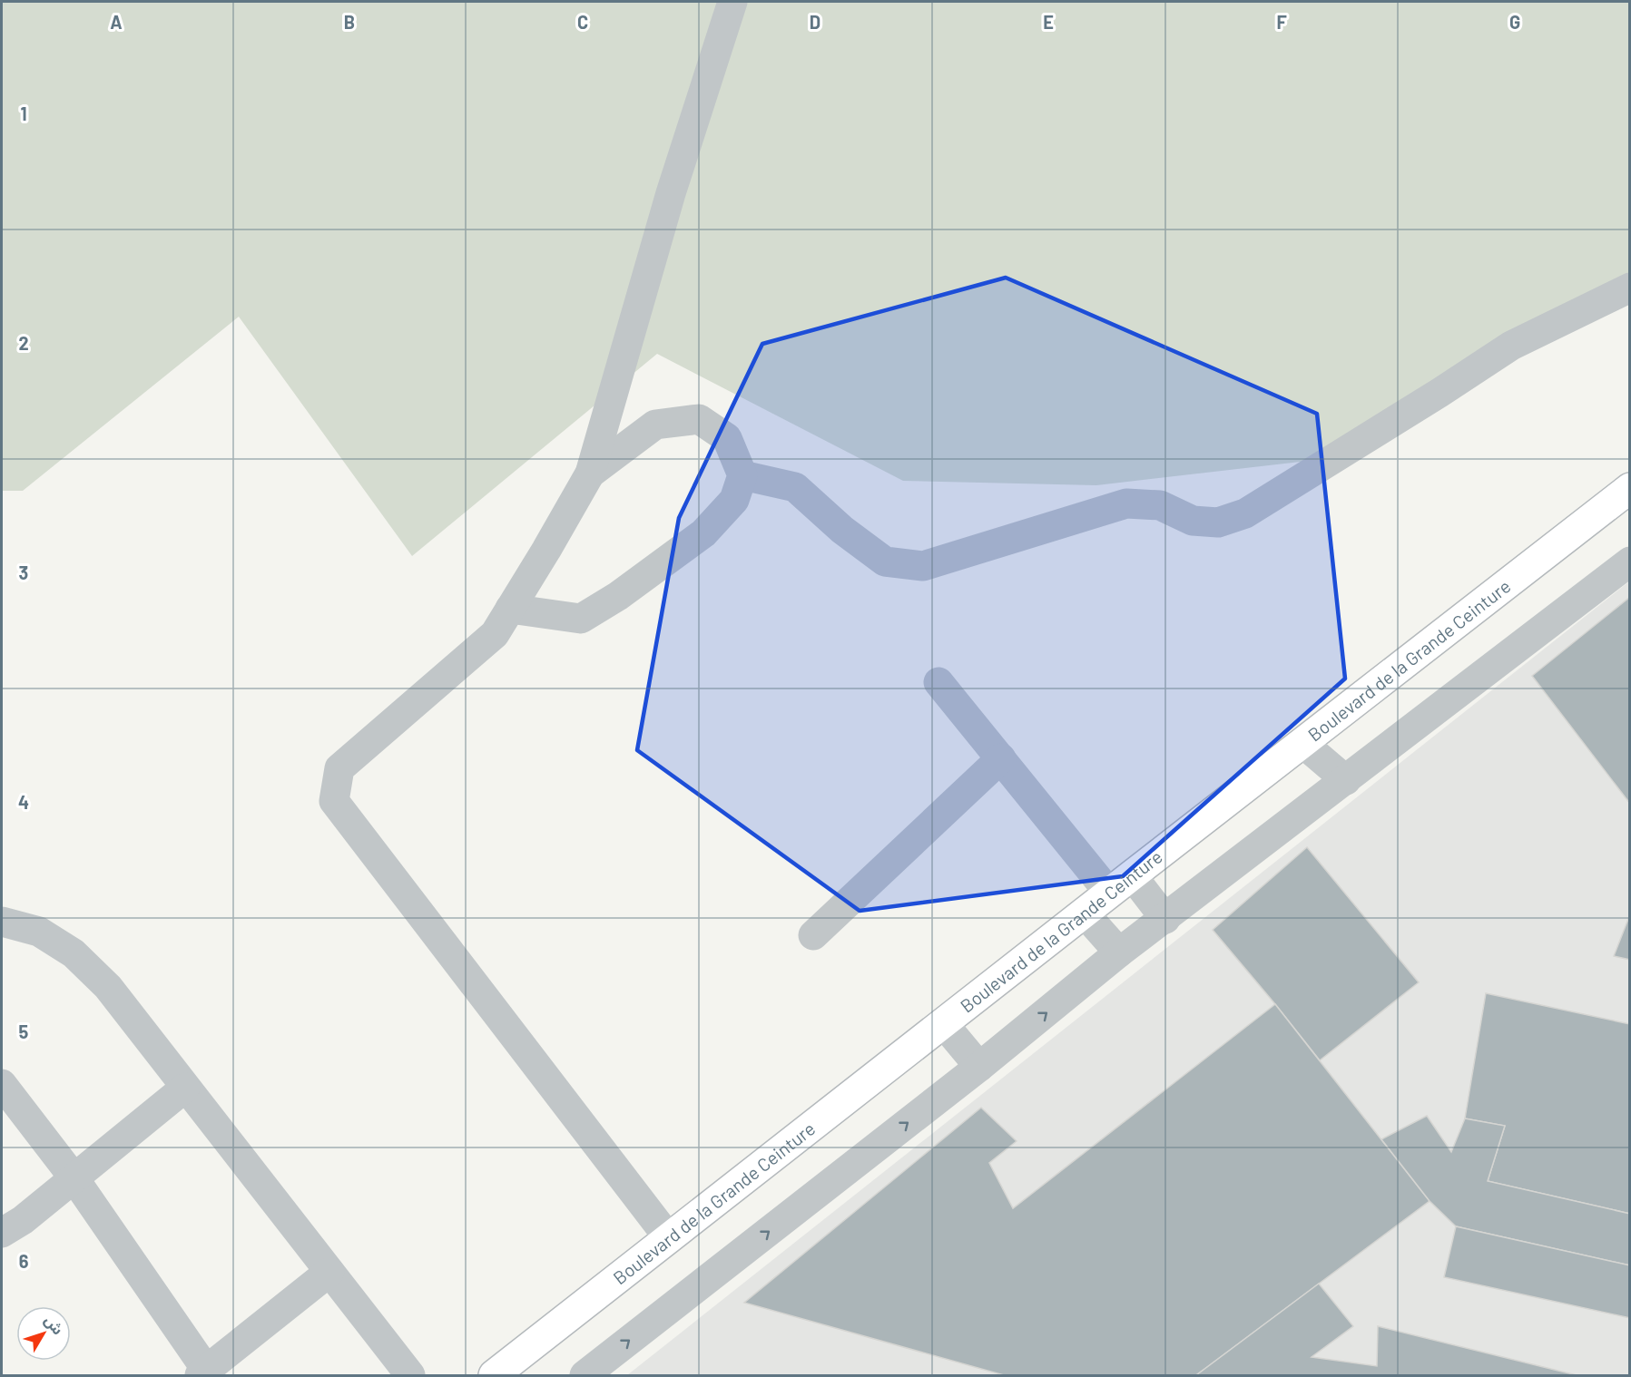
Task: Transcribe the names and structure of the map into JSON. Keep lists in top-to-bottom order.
{
  "streets": {
    "main road": ["Boulevard de la Grande Ceinture"]
  },
  "north": "top right",
  "grid": {
    "columns": [
      "A",
      "B",
      "C",
      "D",
      "E",
      "F",
      "G"
    ],
    "rows": [
      "1",
      "2",
      "3",
      "4",
      "5",
      "6"
    ]
  }
}
